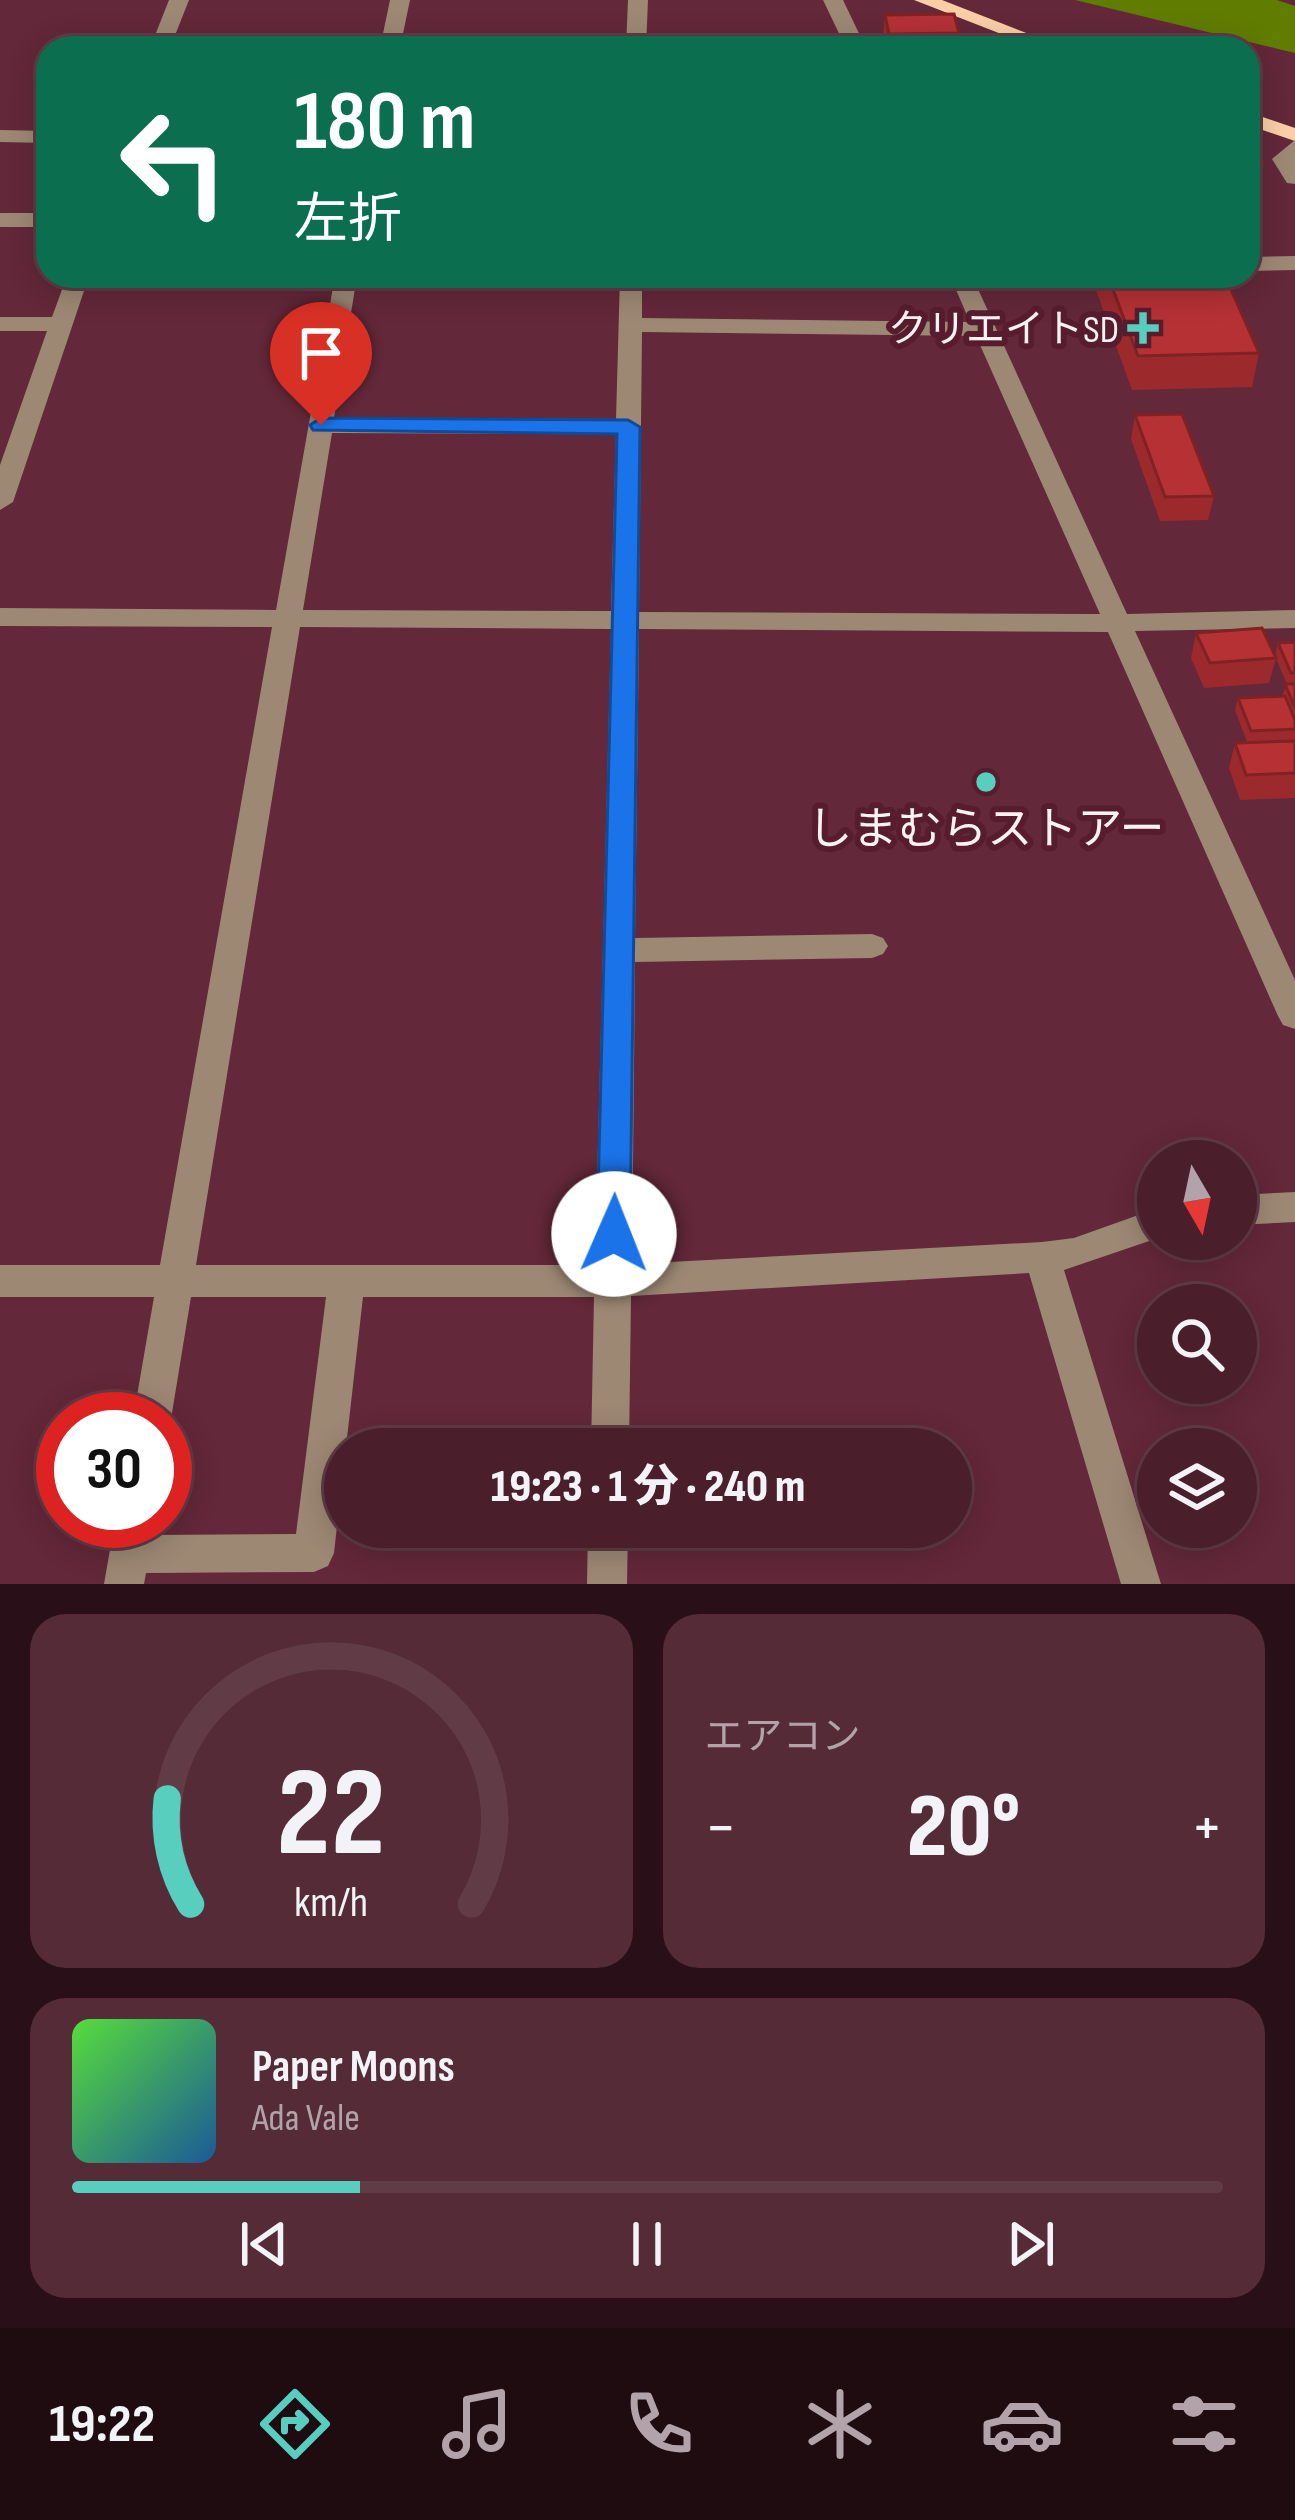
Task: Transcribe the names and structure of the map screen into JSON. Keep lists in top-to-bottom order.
{
  "places": {
    "health": ["クリエイトSD"],
    "other": ["しまむらストアー"]
  },
  "north": "bottom",
  "page": {
    "turn": ["180 m", "左折"],
    "limit": "30",
    "trip": "19:23 · 1 分 · 240 m",
    "tile": "エアコン",
    "heat": ["−", "20°", "+"],
    "song": ["Paper Moons", "Ada Vale"],
    "tabs": "19:22",
    "gauge": ["22", "km/h"]
  }
}
